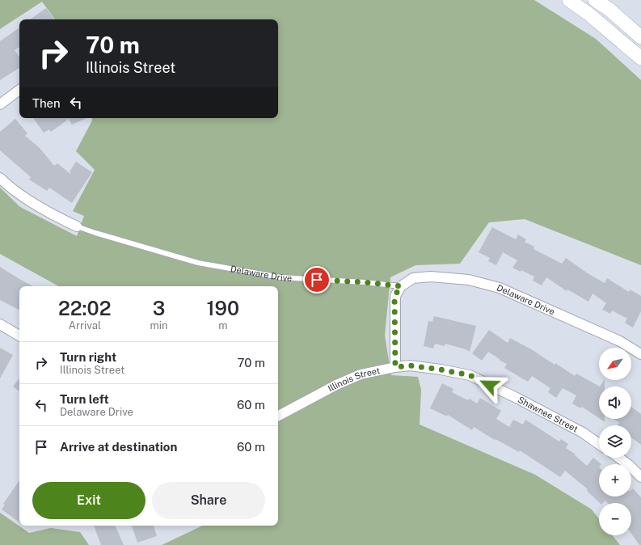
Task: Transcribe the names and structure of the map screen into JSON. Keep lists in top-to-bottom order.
{
  "streets": {
    "street": ["Delaware Drive", "Illinois Street", "Shawnee Street"]
  },
  "crossings": [
    ["Illinois Street", "Shawnee Street"]
  ],
  "north": "bottom left",
  "page": {
    "turn": ["70 m", "Illinois Street"],
    "then": "Then",
    "eta": [
      "22:02",
      "Arrival",
      "3",
      "min",
      "190",
      "m"
    ],
    "list": [
      {
        "name": "Turn right",
        "note": "Illinois Street",
        "value": "70 m"
      },
      {
        "name": "Turn left",
        "note": "Delaware Drive",
        "value": "60 m"
      },
      {
        "name": "Arrive at destination",
        "value": "60 m"
      }
    ],
    "map_buttons": ["+", "−"],
    "buttons": ["Exit", "Share"]
  }
}
